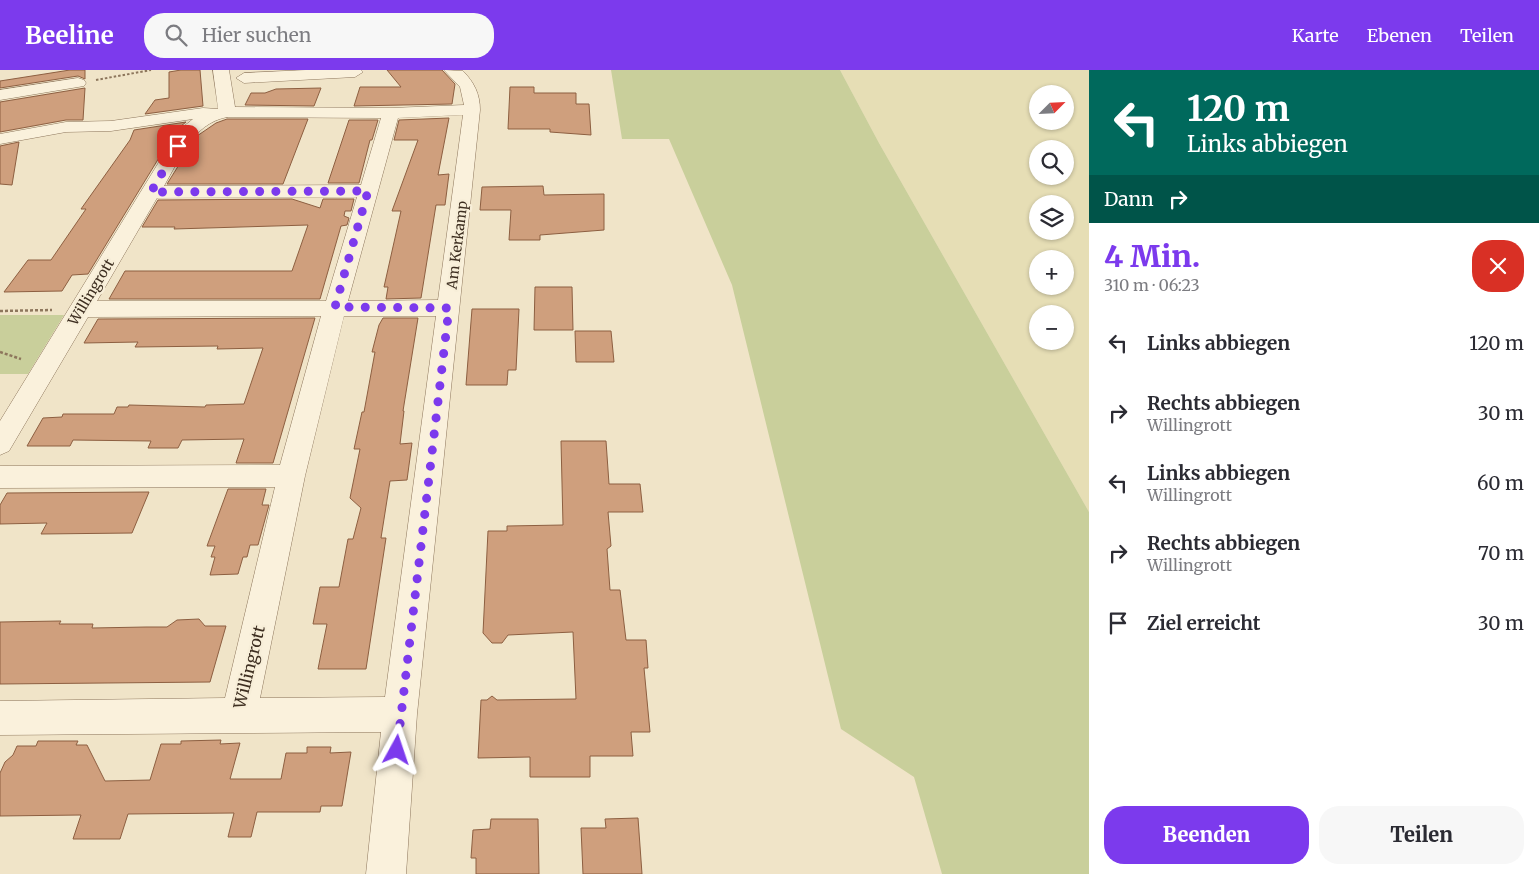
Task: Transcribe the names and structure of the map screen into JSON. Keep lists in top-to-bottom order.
{
  "streets": {
    "street": ["Am Kerkamp", "Willingrott"]
  },
  "north": "top right",
  "page": {
    "header": "Beeline",
    "search": "Hier suchen",
    "nav": ["Karte", "Ebenen", "Teilen"],
    "turn": ["120 m", "Links abbiegen"],
    "map_buttons": ["+", "−"],
    "then": "Dann",
    "heading": ["4 Min.", "310 m · 06:23"],
    "list": [
      {
        "name": "Links abbiegen",
        "value": "120 m"
      },
      {
        "name": "Rechts abbiegen",
        "note": "Willingrott",
        "value": "30 m"
      },
      {
        "name": "Links abbiegen",
        "note": "Willingrott",
        "value": "60 m"
      },
      {
        "name": "Rechts abbiegen",
        "note": "Willingrott",
        "value": "70 m"
      },
      {
        "name": "Ziel erreicht",
        "value": "30 m"
      }
    ],
    "buttons": ["Beenden", "Teilen"]
  }
}
